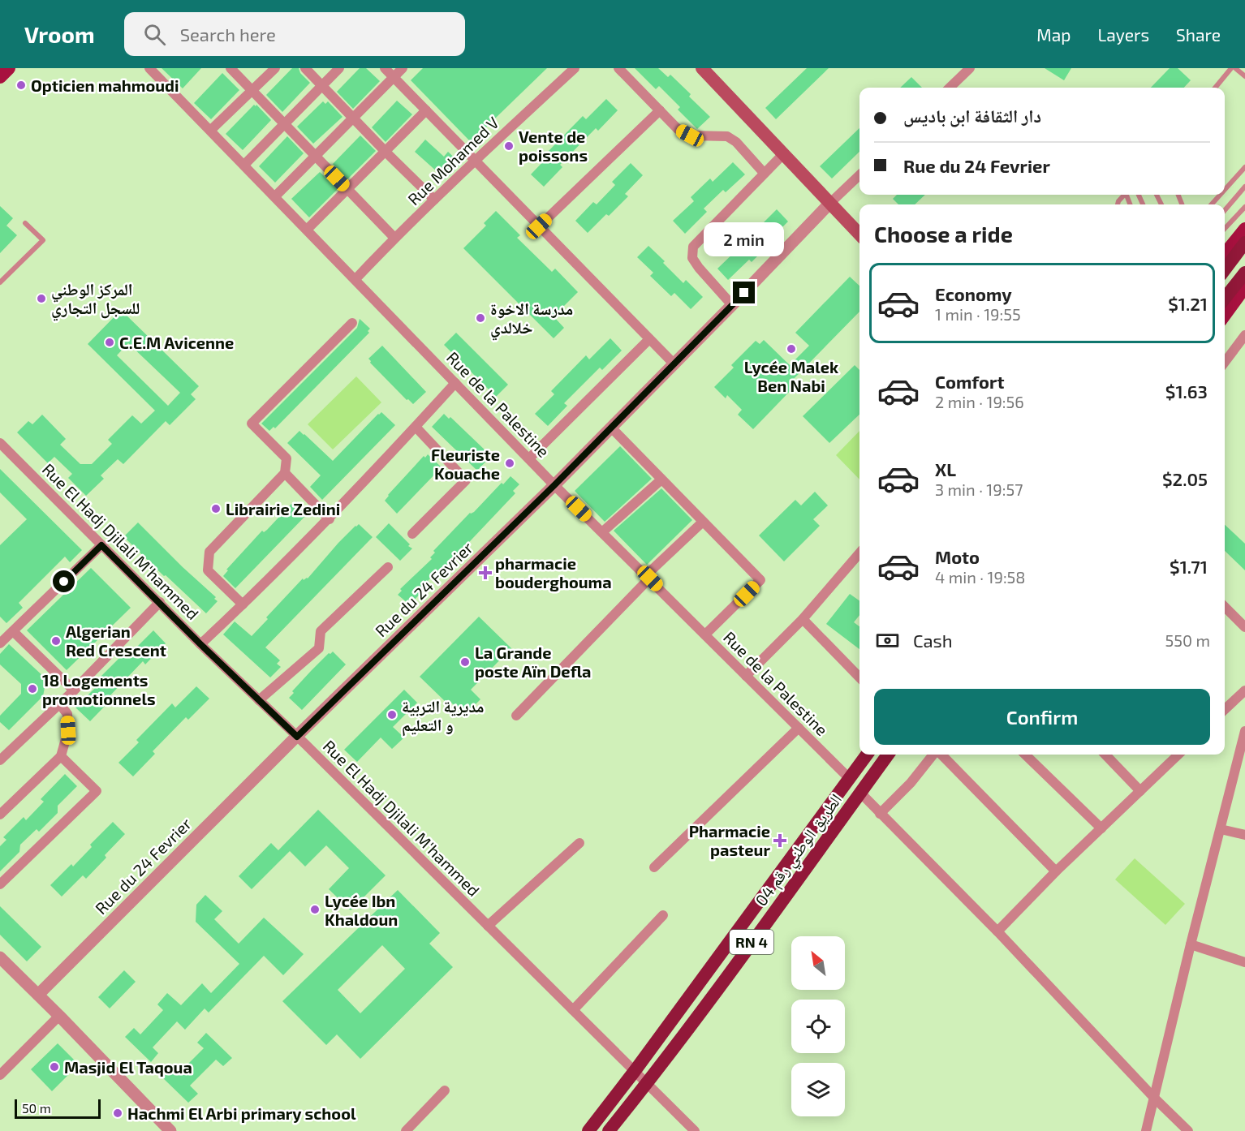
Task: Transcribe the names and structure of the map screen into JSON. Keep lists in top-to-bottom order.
{
  "streets": {
    "highway": ["الطريق الوطني رقم 04", "RN 4"],
    "street": [
      "Rue Mohamed V",
      "Rue de la Palestine",
      "Rue El Hadj Djilali M'hammed",
      "Rue du 24 Fevrier"
    ]
  },
  "crossings": [
    ["Rue Mohamed V", "Rue de la Palestine"],
    ["Rue de la Palestine", "Rue du 24 Fevrier"],
    ["Rue de la Palestine", "الطريق الوطني رقم 04"],
    ["Rue El Hadj Djilali M'hammed", "Rue du 24 Fevrier"],
    ["Rue El Hadj Djilali M'hammed", "الطريق الوطني رقم 04"]
  ],
  "places": {
    "other": [
      "Opticien mahmoudi",
      "Vente de poissons",
      "المركز الوطني للسجل التجاري",
      "مدرسة الاخوة خلالدي",
      "C.E.M Avicenne",
      "Lycée Malek Ben Nabi",
      "Fleuriste Kouache",
      "Librairie Zedini",
      "Algerian Red Crescent",
      "La Grande poste Aïn Defla",
      "18 Logements promotionnels",
      "مديرية التربية و التعليم",
      "Lycée Ibn Khaldoun",
      "Masjid El Taqoua",
      "Hachmi El Arbi primary school"
    ],
    "health": ["pharmacie bouderghouma", "Pharmacie pasteur"]
  },
  "scale_bar": "50 m",
  "north": "top left",
  "page": {
    "header": "Vroom",
    "search": "Search here",
    "nav": ["Map", "Layers", "Share"],
    "banner": ["دار الثقافة ابن باديس", "Rue du 24 Fevrier"],
    "heading": "Choose a ride",
    "bubble": "2 min",
    "list": [
      {
        "name": "Economy",
        "note": "1 min · 19:55",
        "value": "$1.21"
      },
      {
        "name": "Comfort",
        "note": "2 min · 19:56",
        "value": "$1.63"
      },
      {
        "name": "XL",
        "note": "3 min · 19:57",
        "value": "$2.05"
      },
      {
        "name": "Moto",
        "note": "4 min · 19:58",
        "value": "$1.71"
      }
    ],
    "pay": ["Cash", "550 m"],
    "buttons": "Confirm",
    "scale": "50 m"
  }
}
